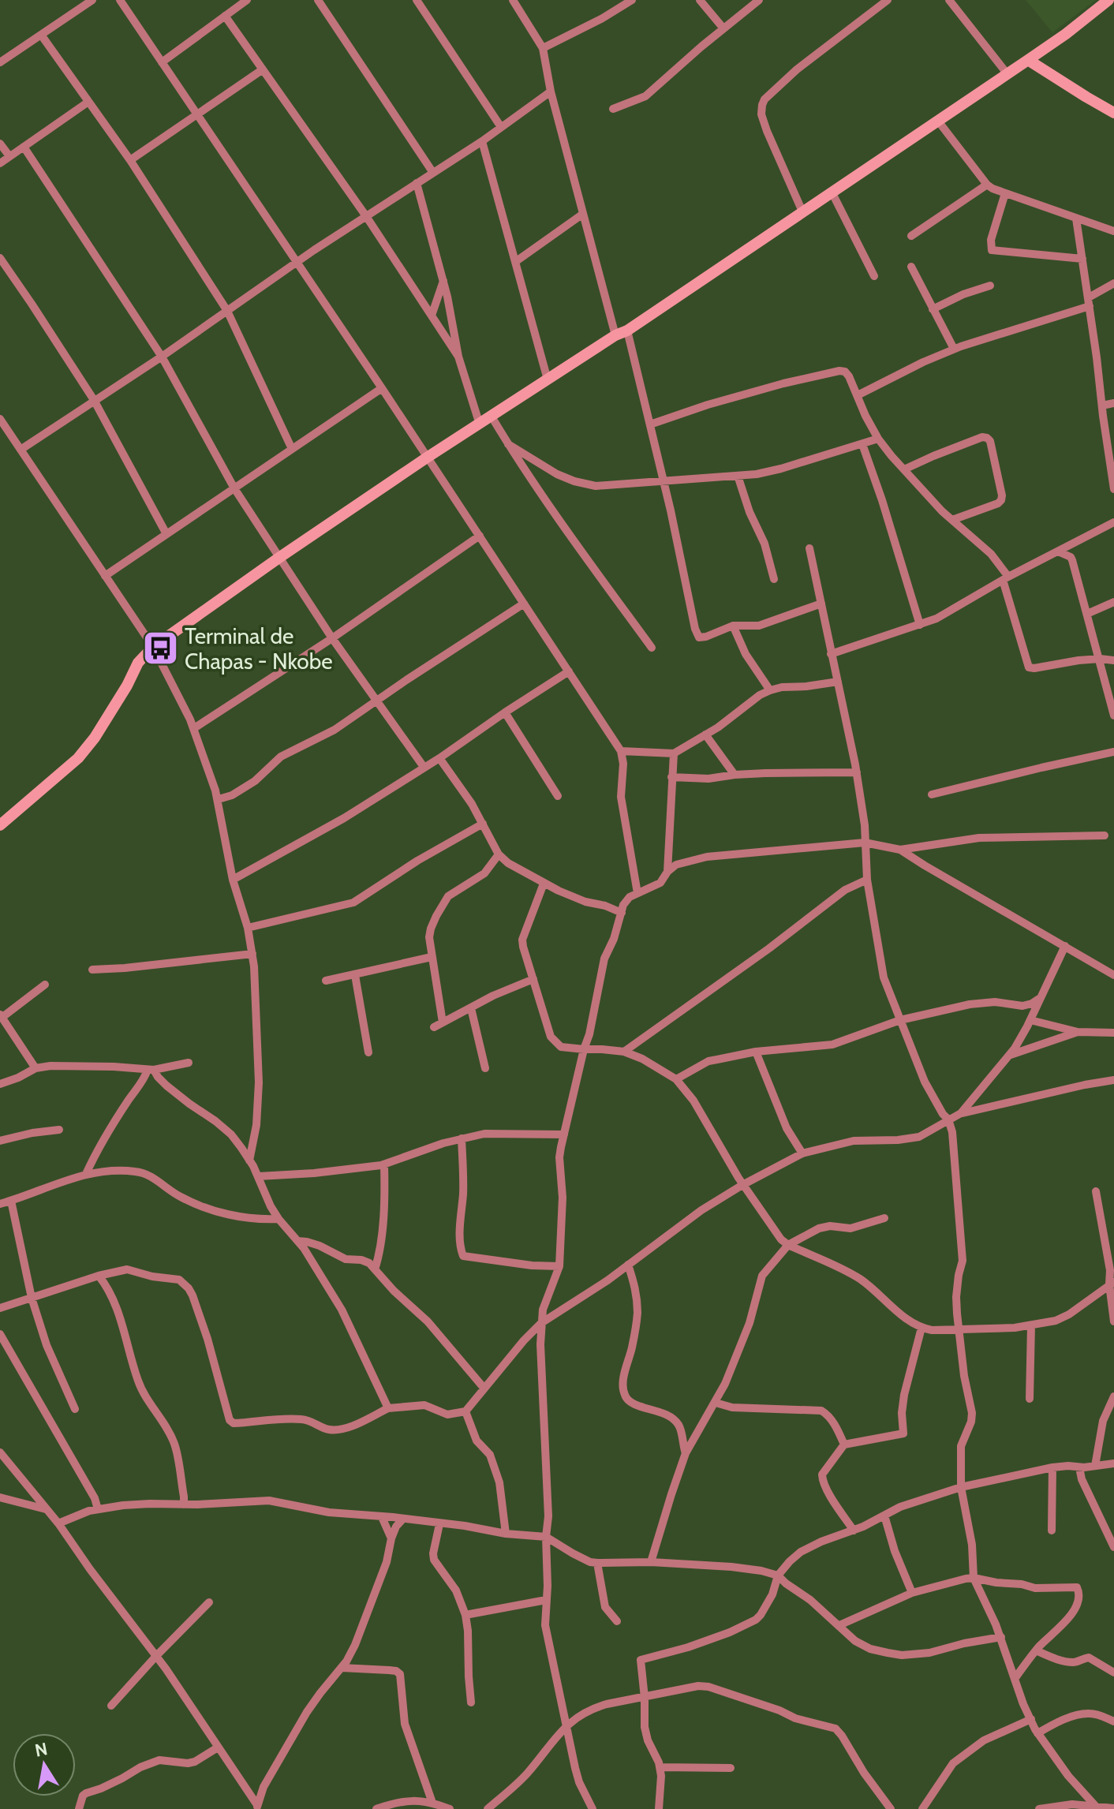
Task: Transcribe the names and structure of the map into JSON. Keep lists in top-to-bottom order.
{
  "places": {
    "bus stop": ["Terminal de Chapas - Nkobe"]
  },
  "north": "top"
}
